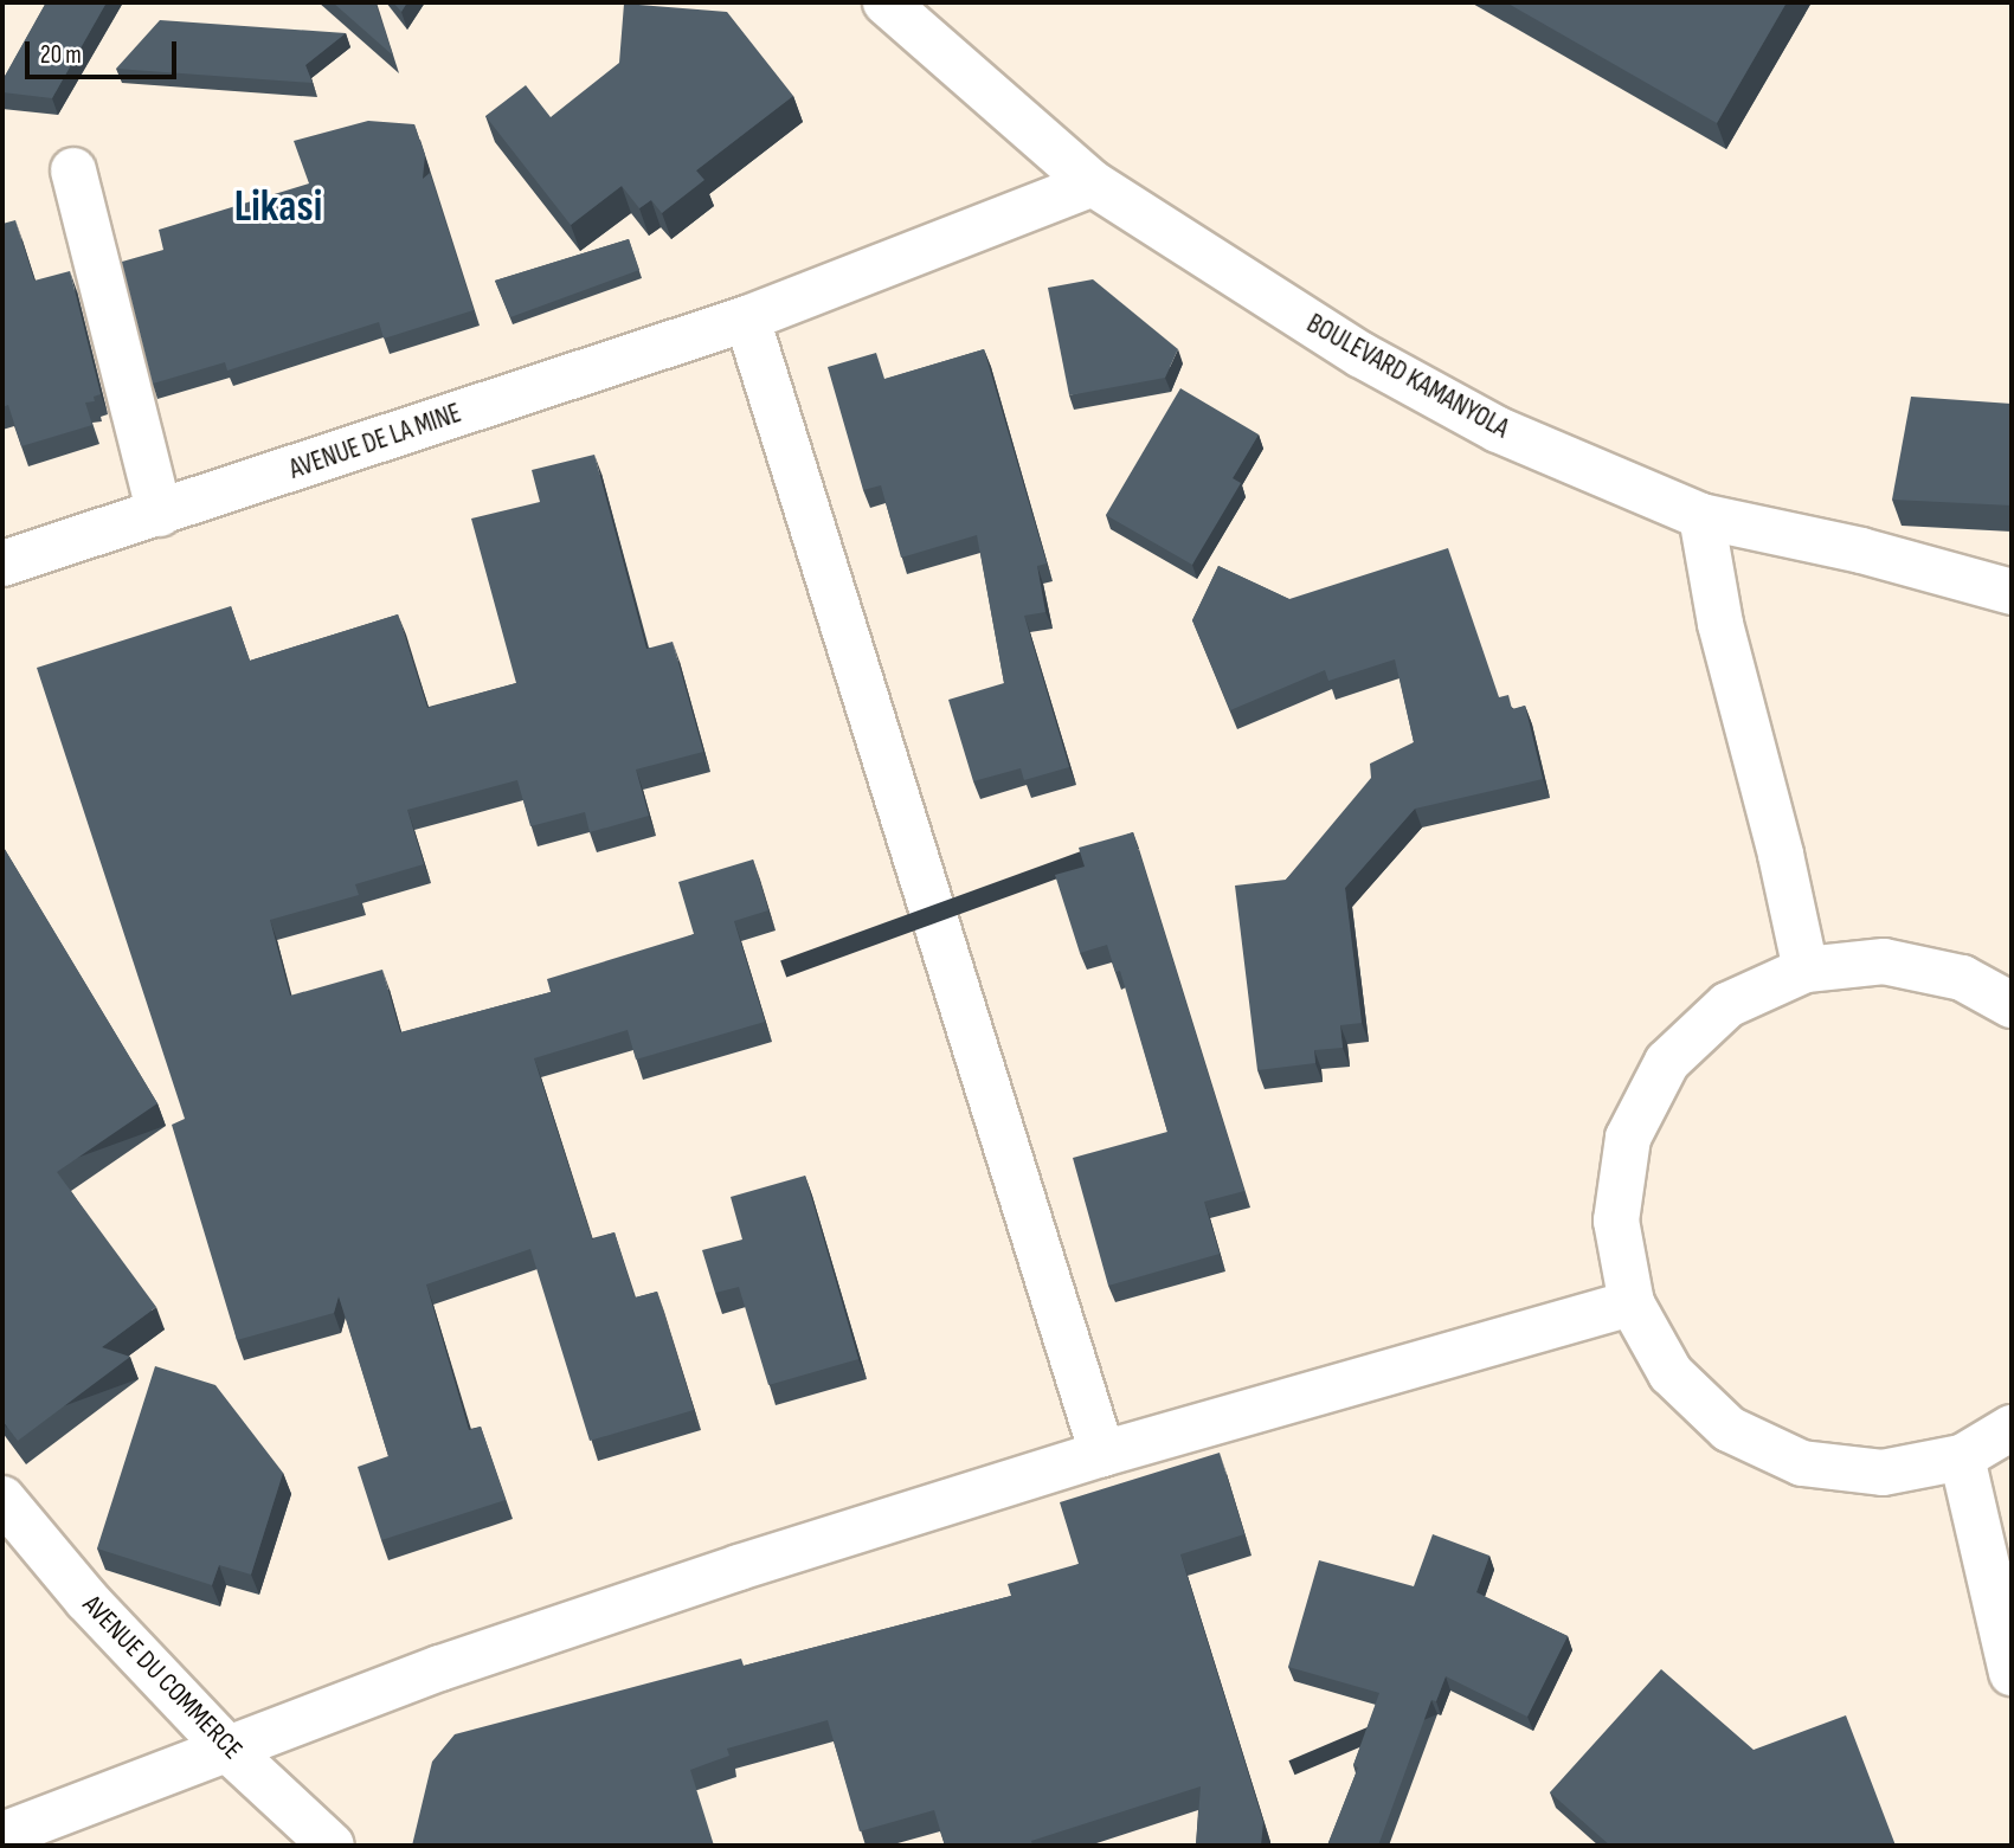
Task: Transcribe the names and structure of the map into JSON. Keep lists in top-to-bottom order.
{
  "streets": {
    "street": ["BOULEVARD KAMANYOLA", "AVENUE DE LA MINE", "AVENUE DU COMMERCE"]
  },
  "crossings": [
    ["BOULEVARD KAMANYOLA", "AVENUE DE LA MINE"]
  ],
  "districts": ["Likasi"],
  "scale_bar": "20 m"
}
